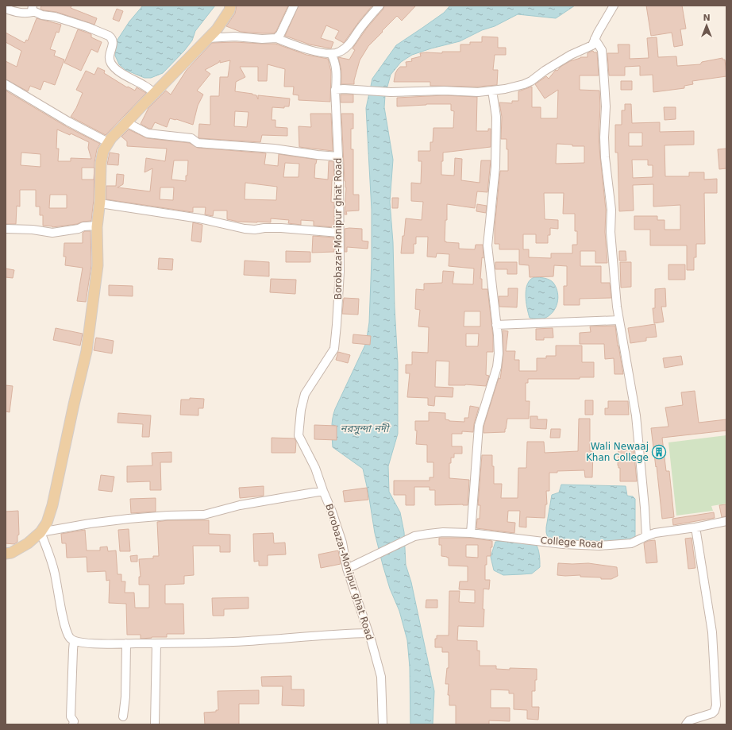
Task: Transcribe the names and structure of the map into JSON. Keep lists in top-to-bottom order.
{
  "streets": {
    "street": ["Borobazar-Monipur ghat Road", "College Road"]
  },
  "crossings": [
    ["Borobazar-Monipur ghat Road", "College Road"]
  ],
  "water": ["নরসুন্দা নদী"],
  "places": {
    "building": ["Wali Newaaj Khan College"]
  },
  "north": "top"
}
